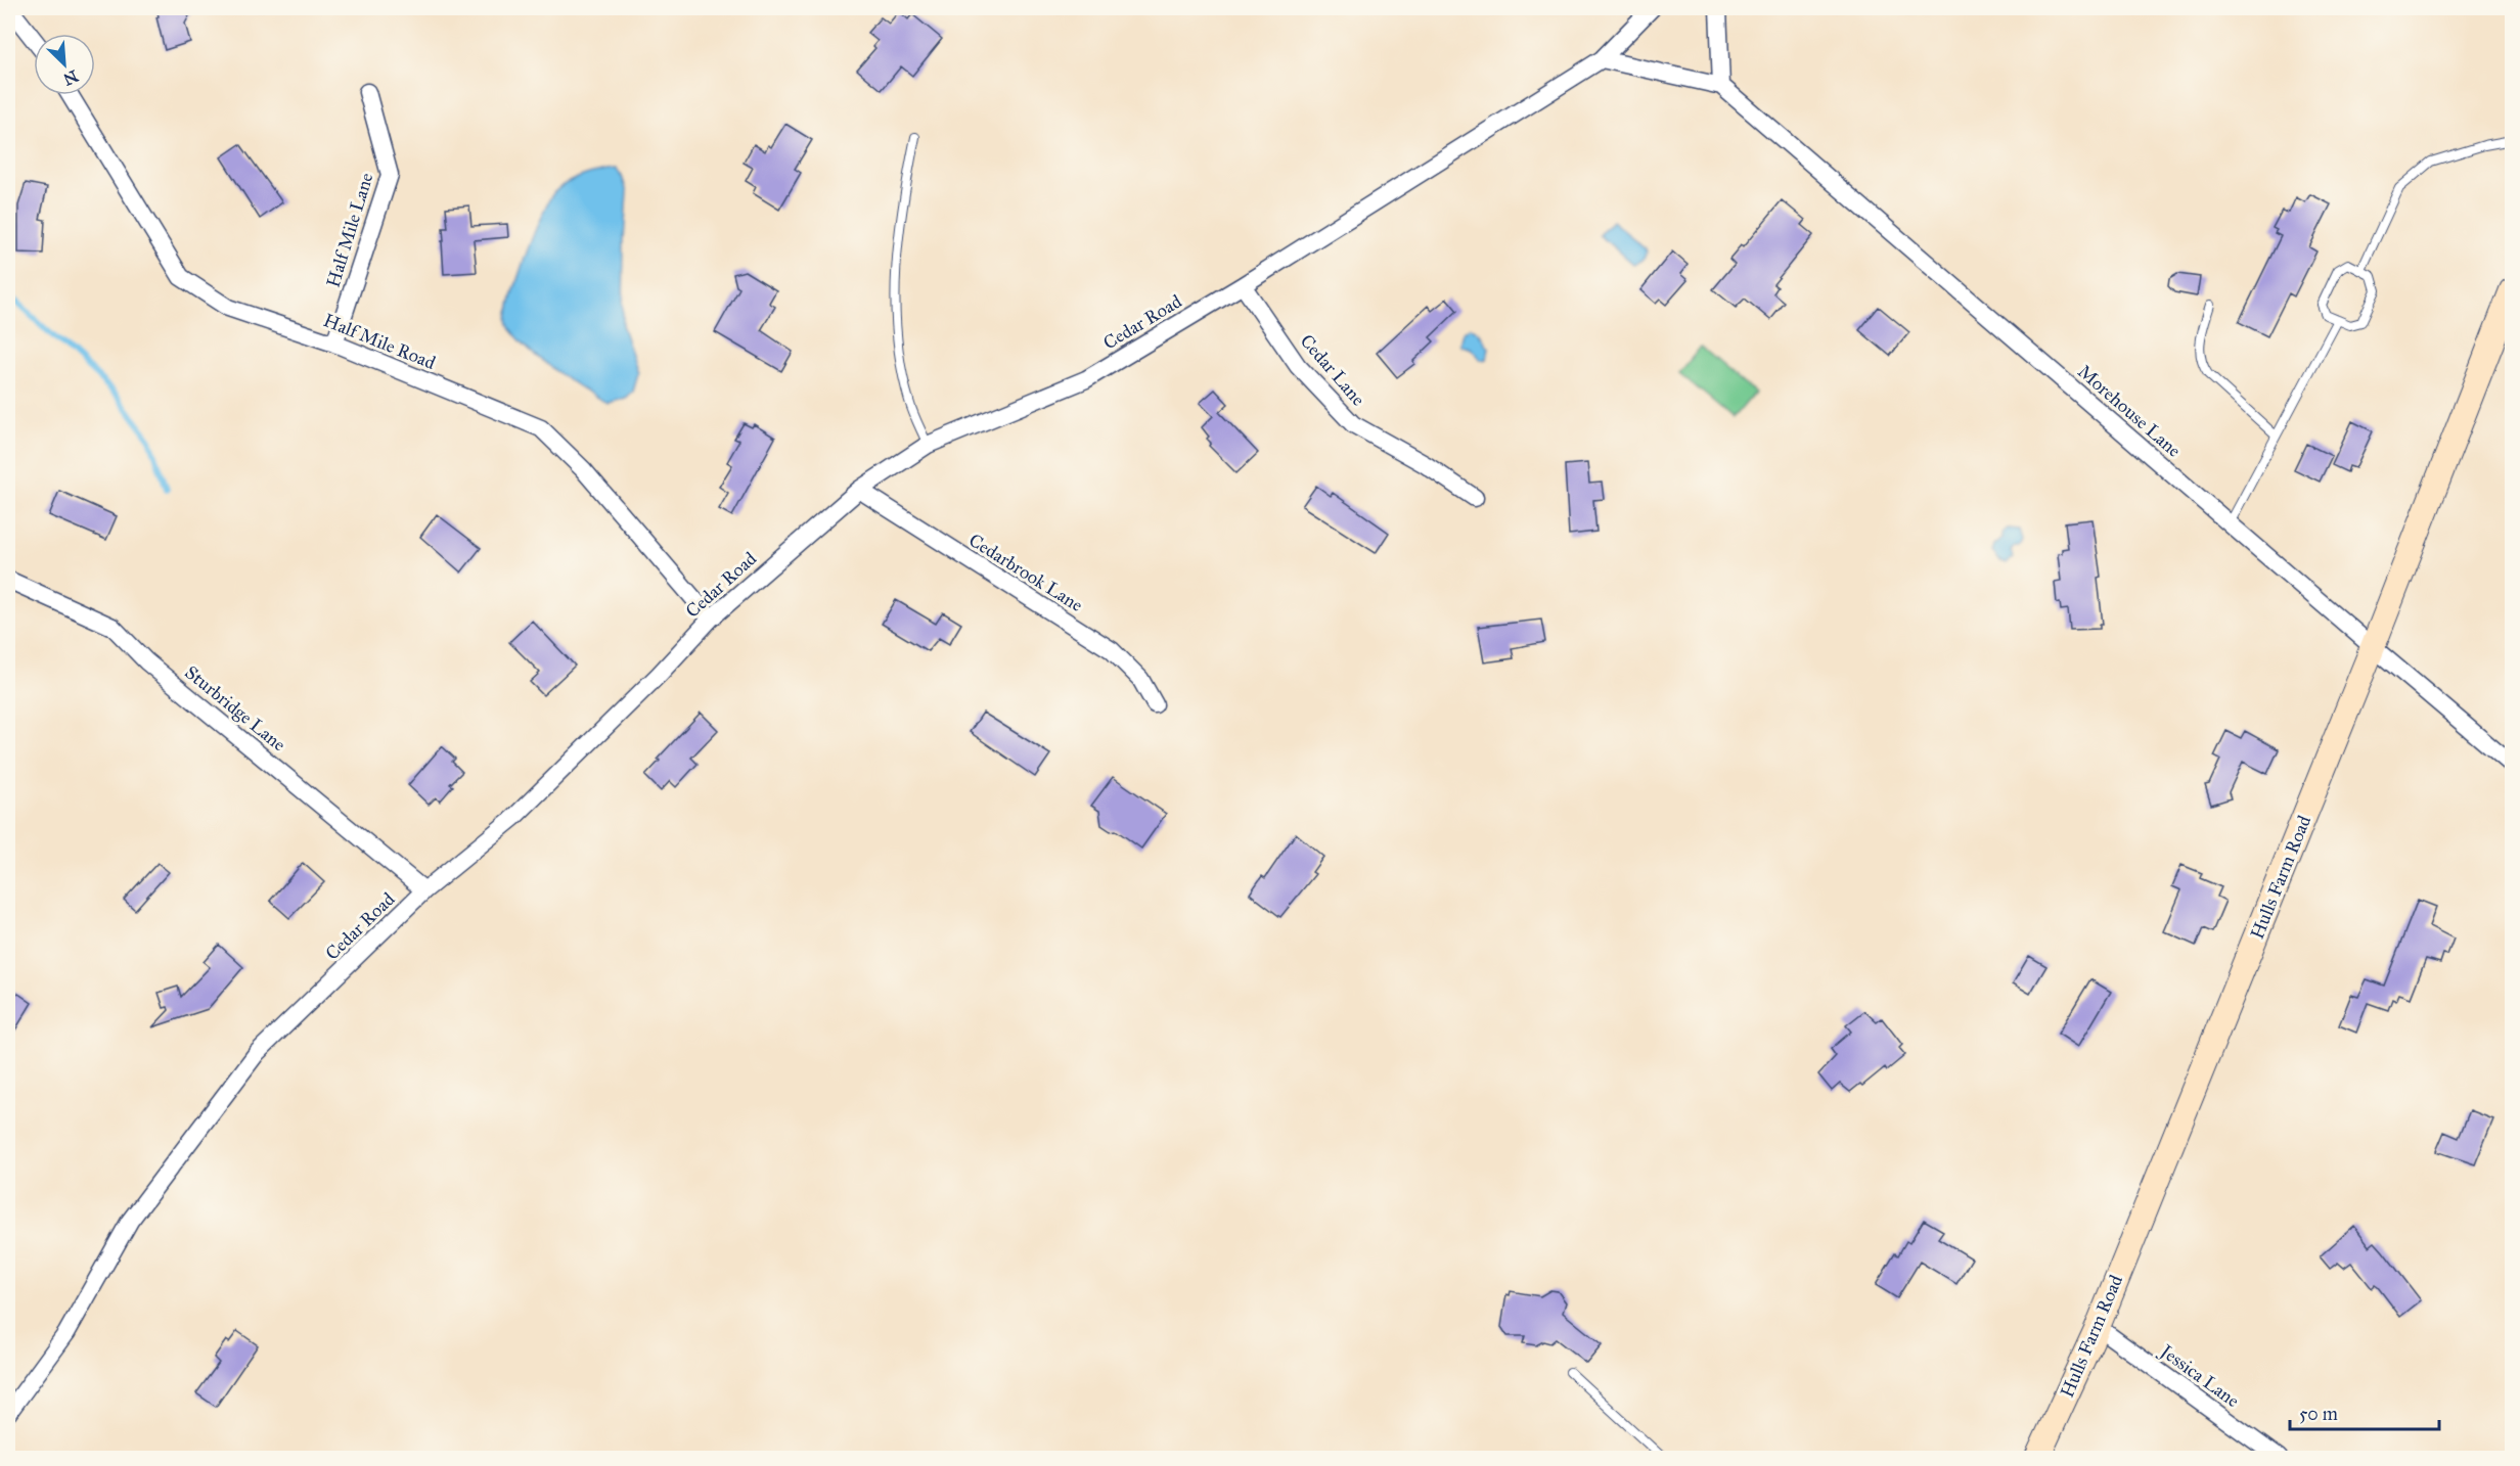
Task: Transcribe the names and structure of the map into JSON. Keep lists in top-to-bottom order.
{
  "streets": {
    "main road": ["Hulls Farm Road"],
    "street": [
      "Half Mile Lane",
      "Cedar Road",
      "Half Mile Road",
      "Cedar Lane",
      "Morehouse Lane",
      "Cedarbrook Lane",
      "Sturbridge Lane",
      "Jessica Lane"
    ]
  },
  "crossings": [
    ["Half Mile Lane", "Half Mile Road"],
    ["Cedar Road", "Half Mile Road"],
    ["Cedar Road", "Cedar Lane"],
    ["Cedar Road", "Morehouse Lane"],
    ["Cedar Road", "Cedarbrook Lane"],
    ["Cedar Road", "Sturbridge Lane"],
    ["Morehouse Lane", "Hulls Farm Road"],
    ["Hulls Farm Road", "Jessica Lane"]
  ],
  "scale_bar": "50 m",
  "north": "bottom right"
}
